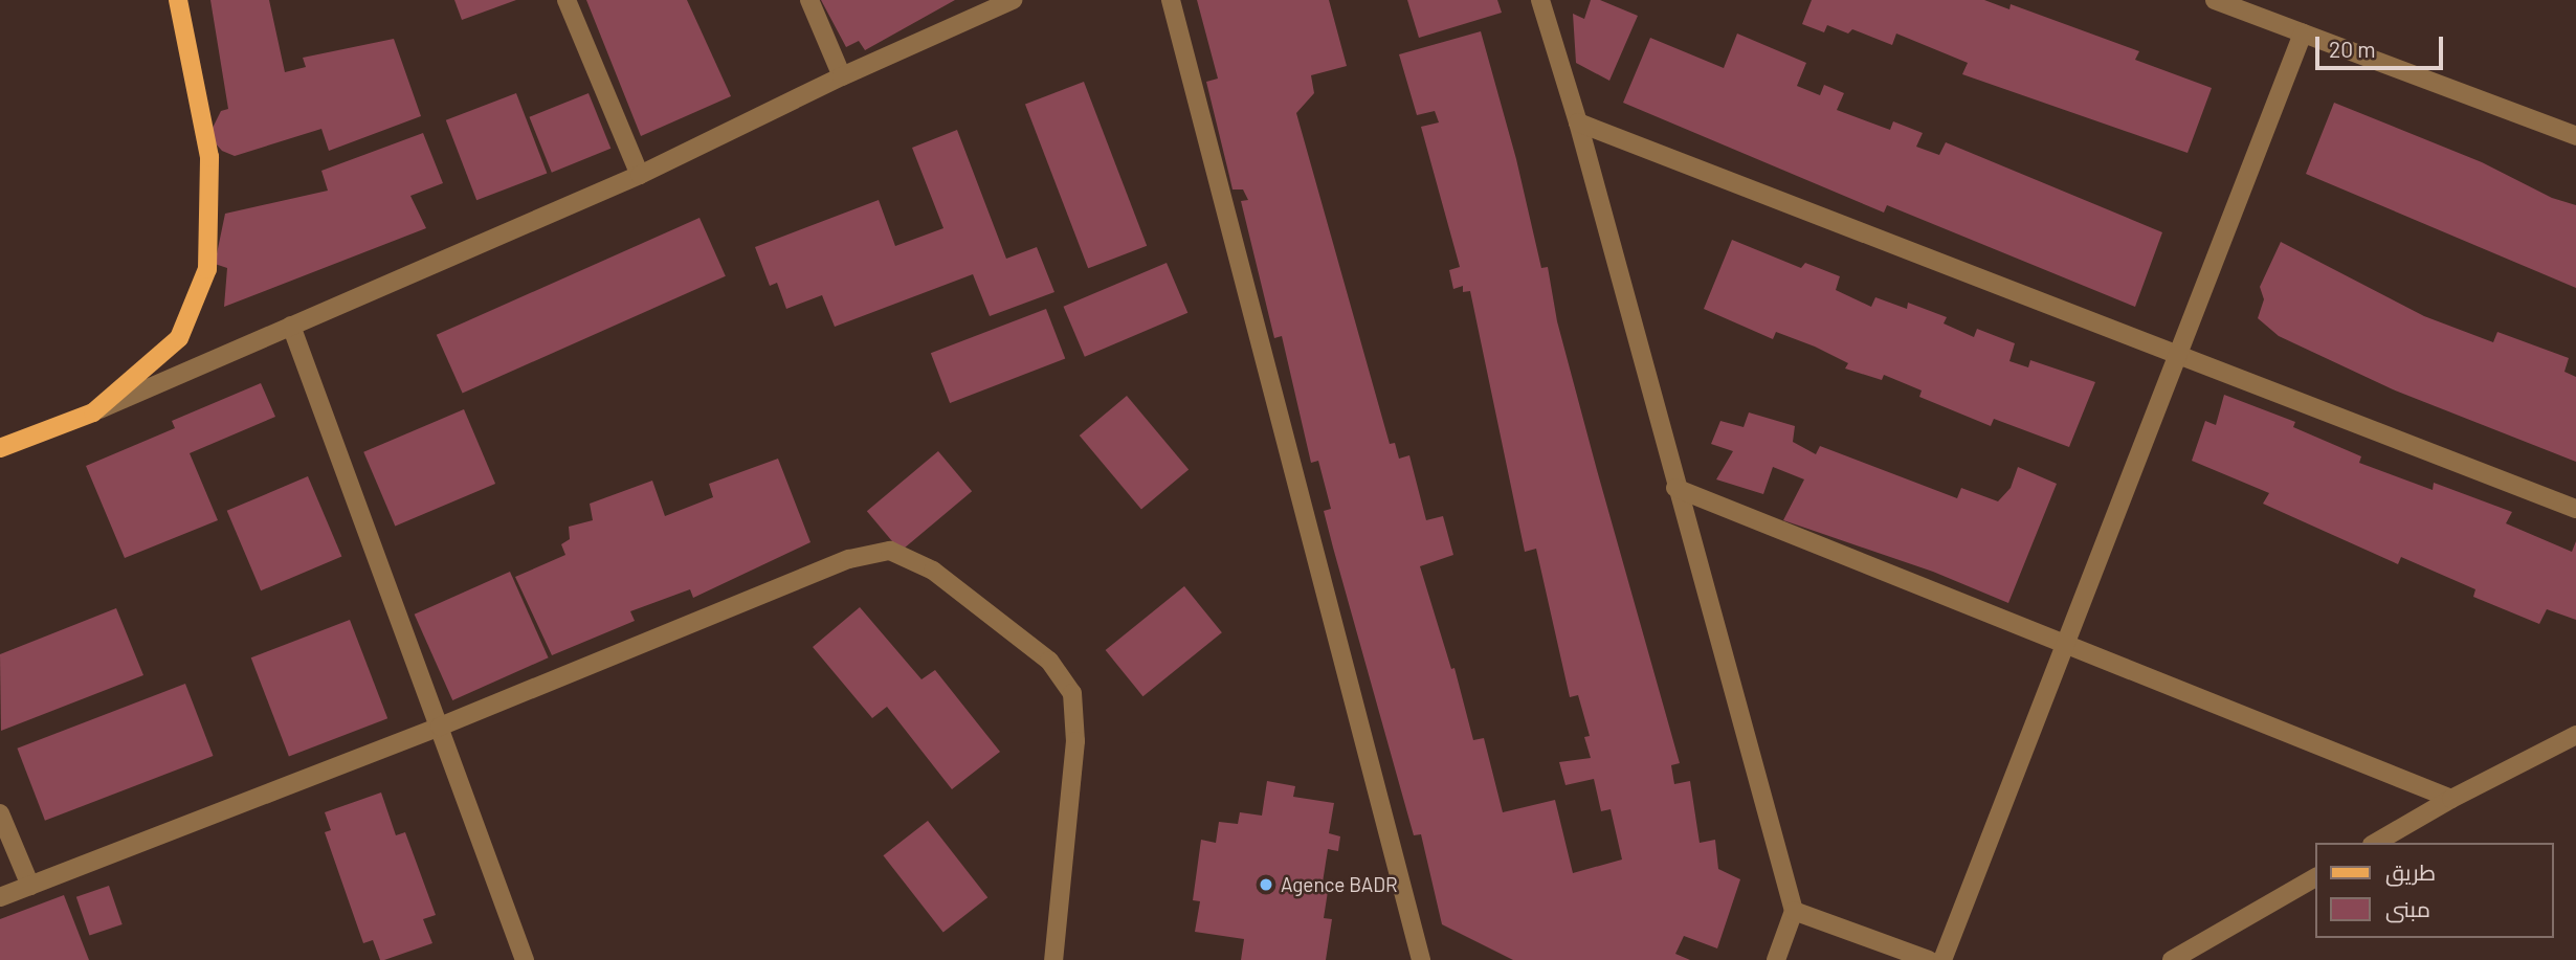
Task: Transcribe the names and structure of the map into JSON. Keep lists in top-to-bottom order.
{
  "places": ["Agence BADR"],
  "legend": ["طريق", "مبنى"],
  "scale_bar": "20 m"
}
